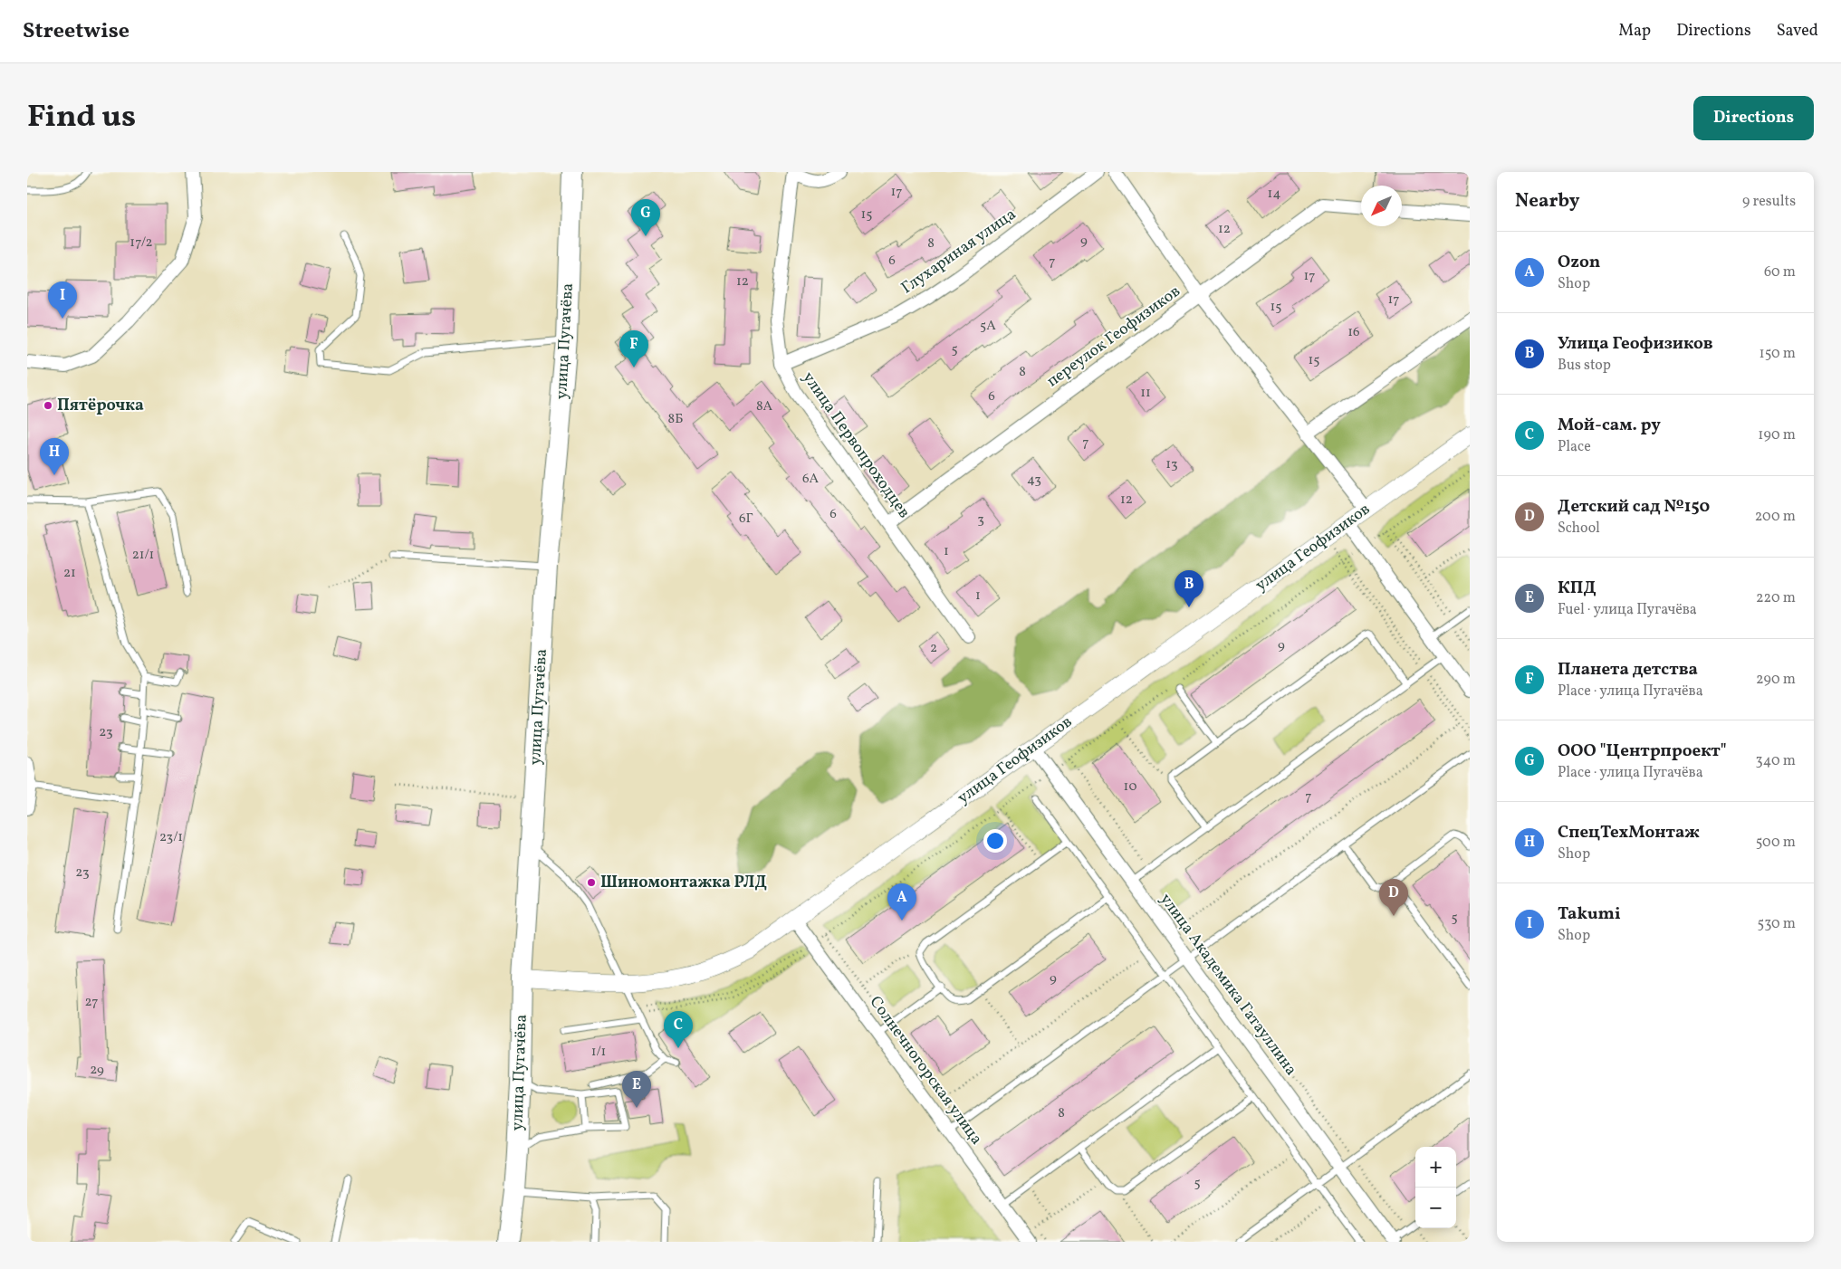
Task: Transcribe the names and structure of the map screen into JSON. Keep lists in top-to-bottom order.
{
  "streets": {
    "main road": ["улица Пугачёва"],
    "street": [
      "Глухариная улица",
      "переулок Геофизиков",
      "улица Первопроходцев",
      "улица Геофизиков",
      "улица Академика Гатауллина",
      "Солнечногорская улица"
    ]
  },
  "crossings": [
    ["Глухариная улица", "улица Первопроходцев"],
    ["переулок Геофизиков", "улица Первопроходцев"],
    ["улица Пугачёва", "улица Геофизиков"],
    ["улица Геофизиков", "улица Академика Гатауллина"],
    ["улица Геофизиков", "Солнечногорская улица"]
  ],
  "places": ["Пятёрочка", "Шиномонтажка РЛД"],
  "house_numbers": [
    "17",
    "14",
    "15",
    "12",
    "9",
    "17/2",
    "8",
    "6",
    "7",
    "17",
    "12",
    "17",
    "15",
    "5А",
    "16",
    "5",
    "15",
    "8",
    "11",
    "6",
    "8А",
    "8Б",
    "7",
    "13",
    "6А",
    "43",
    "12",
    "6",
    "6Г",
    "3",
    "1",
    "21/1",
    "21",
    "1",
    "9",
    "2",
    "23",
    "10",
    "7",
    "23/1",
    "23",
    "5",
    "9",
    "27",
    "1/1",
    "29",
    "8",
    "5"
  ],
  "north": "bottom left",
  "page": {
    "header": "Streetwise",
    "nav": ["Map", "Directions", "Saved"],
    "title": "Find us",
    "buttons": "Directions",
    "heading": ["Nearby", "9 results"],
    "pins": [
      "G",
      "I",
      "F",
      "H",
      "B",
      "D",
      "A",
      "C",
      "E"
    ],
    "list": [
      {
        "mark": "A",
        "name": "Ozon",
        "note": "Shop",
        "value": "60 m"
      },
      {
        "mark": "B",
        "name": "Улица Геофизиков",
        "note": "Bus stop",
        "value": "150 m"
      },
      {
        "mark": "C",
        "name": "Мой-сам. ру",
        "note": "Place",
        "value": "190 m"
      },
      {
        "mark": "D",
        "name": "Детский сад №150",
        "note": "School",
        "value": "200 m"
      },
      {
        "mark": "E",
        "name": "КПД",
        "note": "Fuel · улица Пугачёва",
        "value": "220 m"
      },
      {
        "mark": "F",
        "name": "Планета детства",
        "note": "Place · улица Пугачёва",
        "value": "290 m"
      },
      {
        "mark": "G",
        "name": "ООО \"Центрпроект\"",
        "note": "Place · улица Пугачёва",
        "value": "340 m"
      },
      {
        "mark": "H",
        "name": "СпецТехМонтаж",
        "note": "Shop",
        "value": "500 m"
      },
      {
        "mark": "I",
        "name": "Takumi",
        "note": "Shop",
        "value": "530 m"
      }
    ],
    "map_buttons": ["+", "−"]
  }
}
